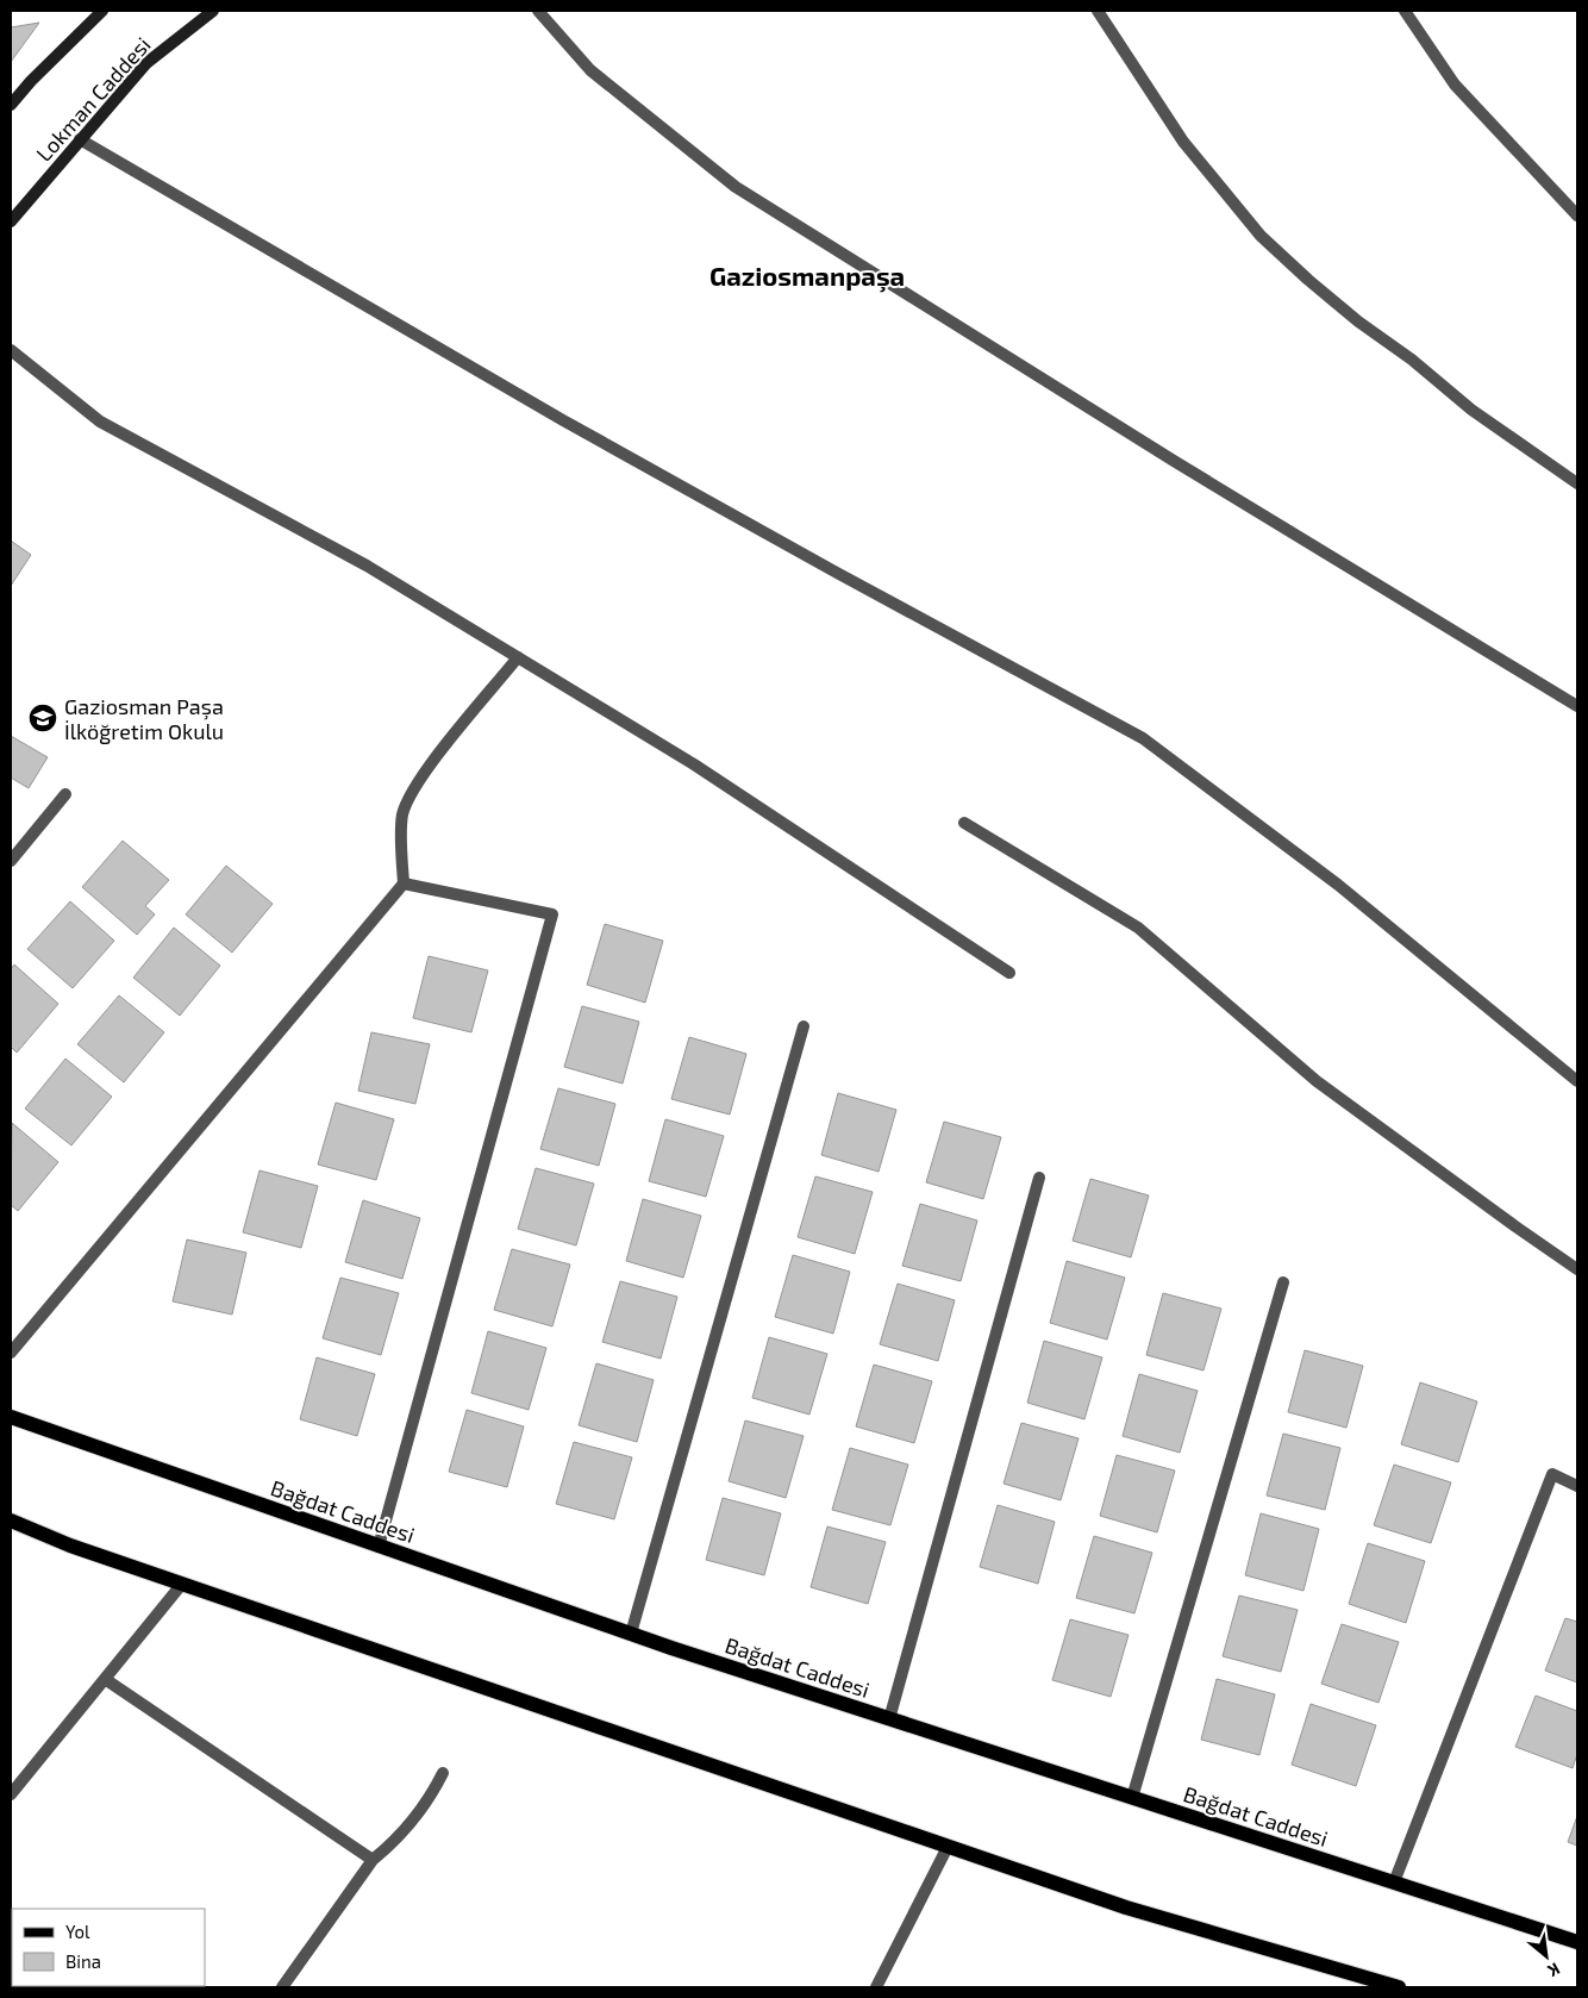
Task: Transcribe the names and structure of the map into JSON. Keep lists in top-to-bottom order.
{
  "streets": {
    "main road": ["Bağdat Caddesi"],
    "street": ["Lokman Caddesi"]
  },
  "districts": ["Gaziosmanpaşa"],
  "places": {
    "school or university": ["Gaziosman Paşa İlköğretim Okulu"]
  },
  "legend": ["Yol", "Bina"],
  "north": "bottom right"
}
